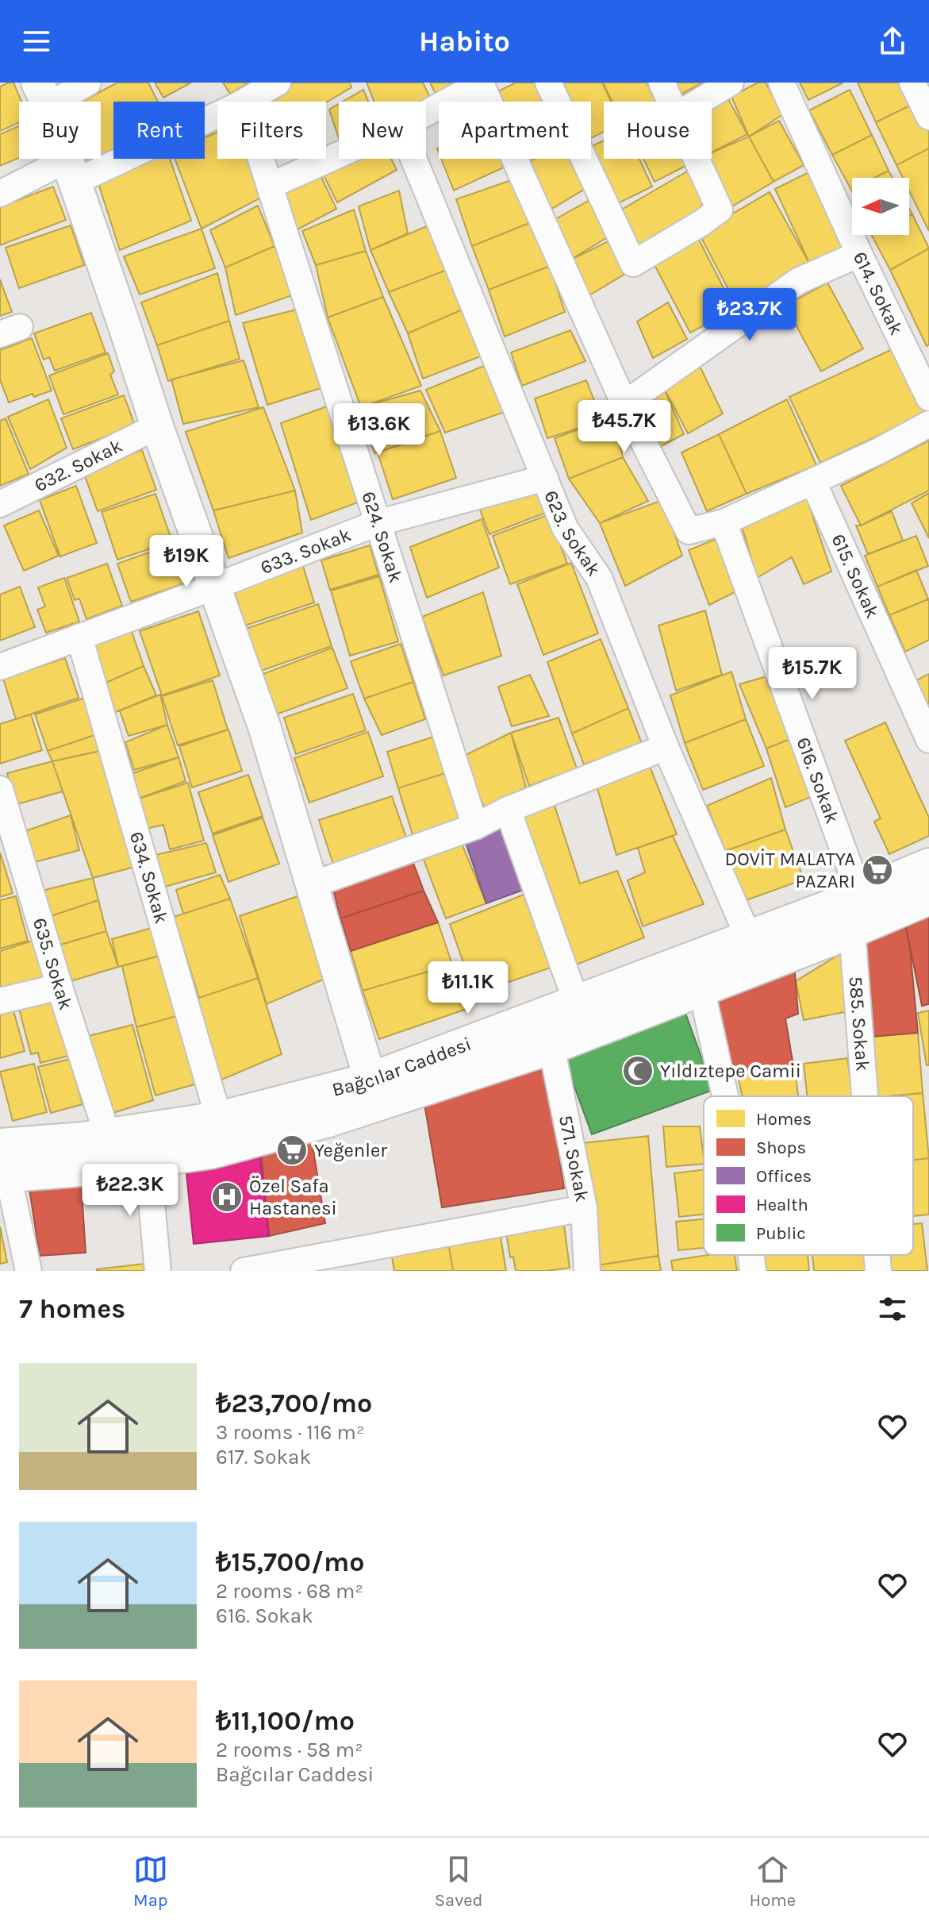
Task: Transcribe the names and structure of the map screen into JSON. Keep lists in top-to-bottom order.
{
  "streets": {
    "main road": ["Bağcılar Caddesi"],
    "street": [
      "614. Sokak",
      "632. Sokak",
      "623. Sokak",
      "624. Sokak",
      "633. Sokak",
      "615. Sokak",
      "616. Sokak",
      "634. Sokak",
      "635. Sokak",
      "585. Sokak",
      "571. Sokak"
    ]
  },
  "crossings": [
    ["623. Sokak", "633. Sokak"],
    ["623. Sokak", "Bağcılar Caddesi"],
    ["624. Sokak", "633. Sokak"],
    ["633. Sokak", "634. Sokak"],
    ["616. Sokak", "Bağcılar Caddesi"],
    ["634. Sokak", "Bağcılar Caddesi"],
    ["635. Sokak", "Bağcılar Caddesi"],
    ["585. Sokak", "Bağcılar Caddesi"],
    ["Bağcılar Caddesi", "571. Sokak"]
  ],
  "places": {
    "supermarket": ["DOVİT MALATYA PAZARI", "Yeğenler"],
    "mosque": ["Yıldıztepe Camii"],
    "hospital": ["Özel Safa Hastanesi"]
  },
  "legend": [
    "Homes",
    "Shops",
    "Offices",
    "Health",
    "Public"
  ],
  "north": "left",
  "page": {
    "header": "Habito",
    "chip": [
      "Buy",
      "Rent",
      "Filters",
      "New",
      "Apartment",
      "House"
    ],
    "price": [
      "₺23.7K",
      "₺45.7K",
      "₺13.6K",
      "₺19K",
      "₺15.7K",
      "₺11.1K",
      "₺22.3K"
    ],
    "heading": "7 homes",
    "list": [
      {
        "name": "₺23,700/mo",
        "note": "3 rooms · 116 m² · 617. Sokak"
      },
      {
        "name": "₺15,700/mo",
        "note": "2 rooms · 68 m² · 616. Sokak"
      },
      {
        "name": "₺11,100/mo",
        "note": "2 rooms · 58 m² · Bağcılar Caddesi"
      }
    ],
    "tabs": ["Map", "Saved", "Home"]
  }
}
